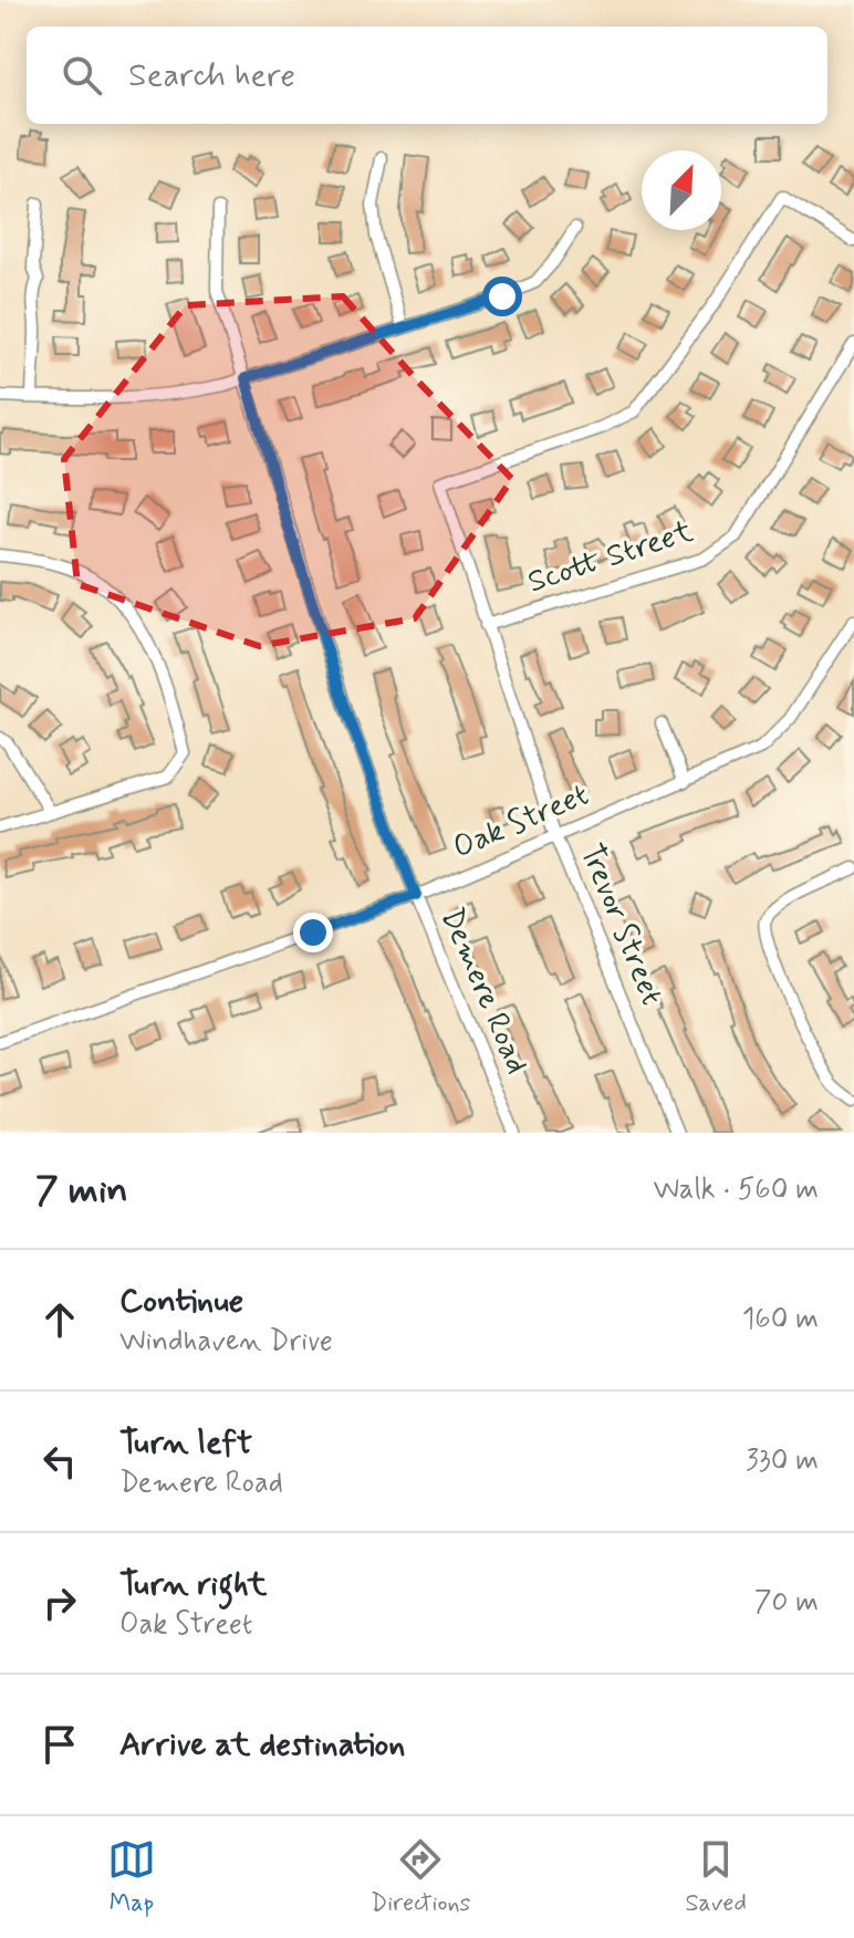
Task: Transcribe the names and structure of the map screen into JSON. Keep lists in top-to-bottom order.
{
  "streets": {
    "street": [
      "Scott Street",
      "Oak Street",
      "Trevor Street",
      "Demere Road"
    ]
  },
  "crossings": [
    ["Scott Street", "Trevor Street"],
    ["Oak Street", "Trevor Street"],
    ["Oak Street", "Demere Road"]
  ],
  "north": "top right",
  "page": {
    "search": "Search here",
    "heading": ["7 min", "Walk · 560 m"],
    "list": [
      ["Continue", "Windhaven Drive", "160 m"],
      ["Turn left", "Demere Road", "330 m"],
      ["Turn right", "Oak Street", "70 m"],
      "Arrive at destination"
    ],
    "nav": ["Map", "Directions", "Saved"]
  }
}
